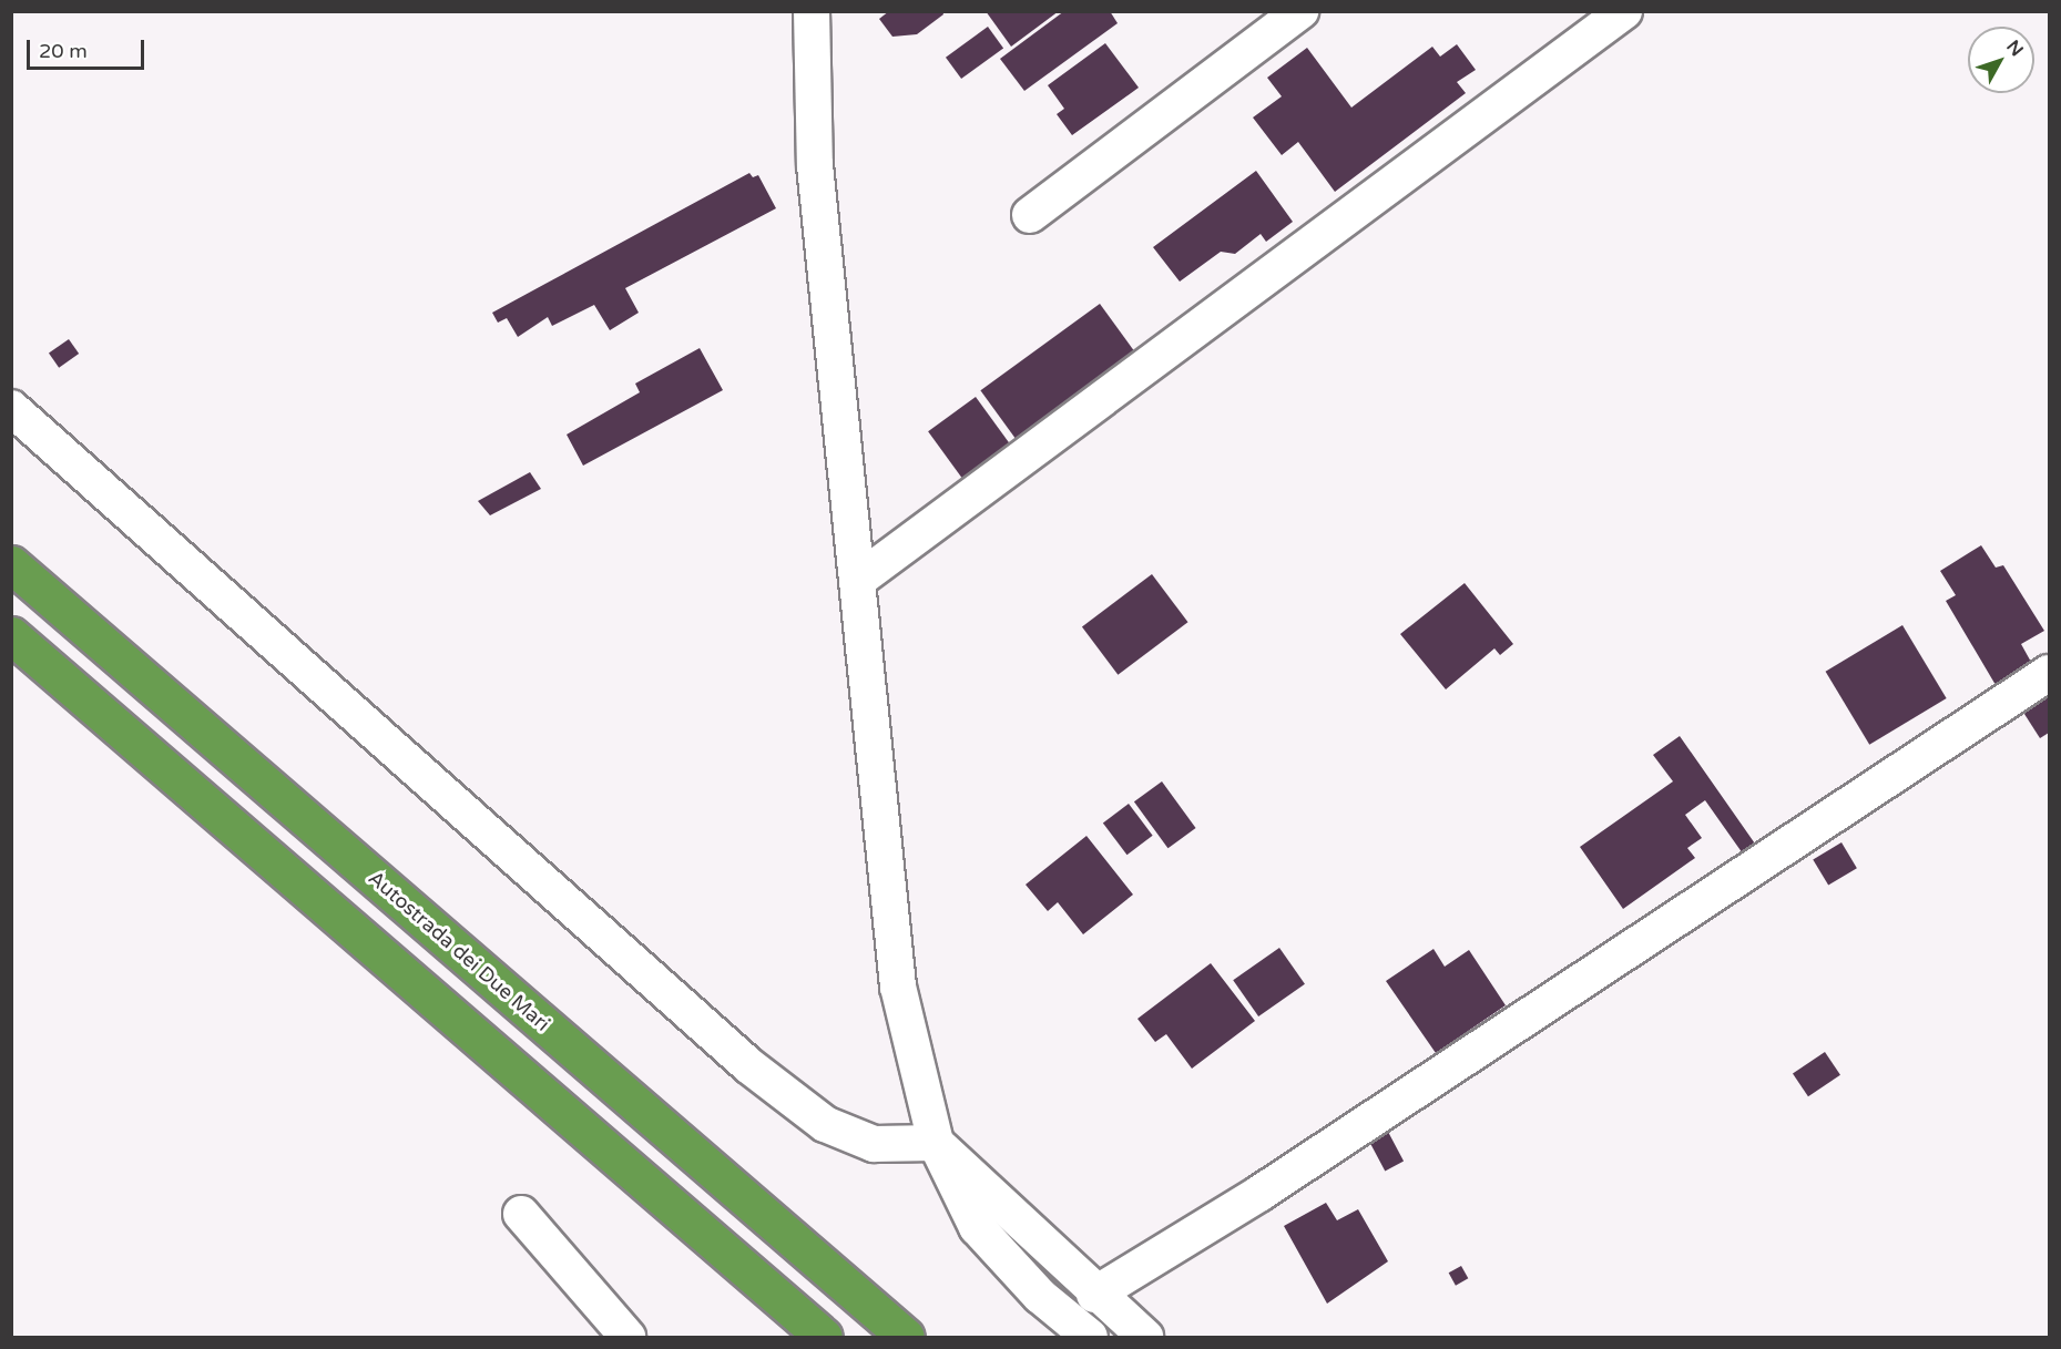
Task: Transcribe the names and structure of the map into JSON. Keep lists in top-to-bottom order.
{
  "streets": {
    "highway": ["Autostrada dei Due Mari"]
  },
  "scale_bar": "20 m",
  "north": "top right"
}
